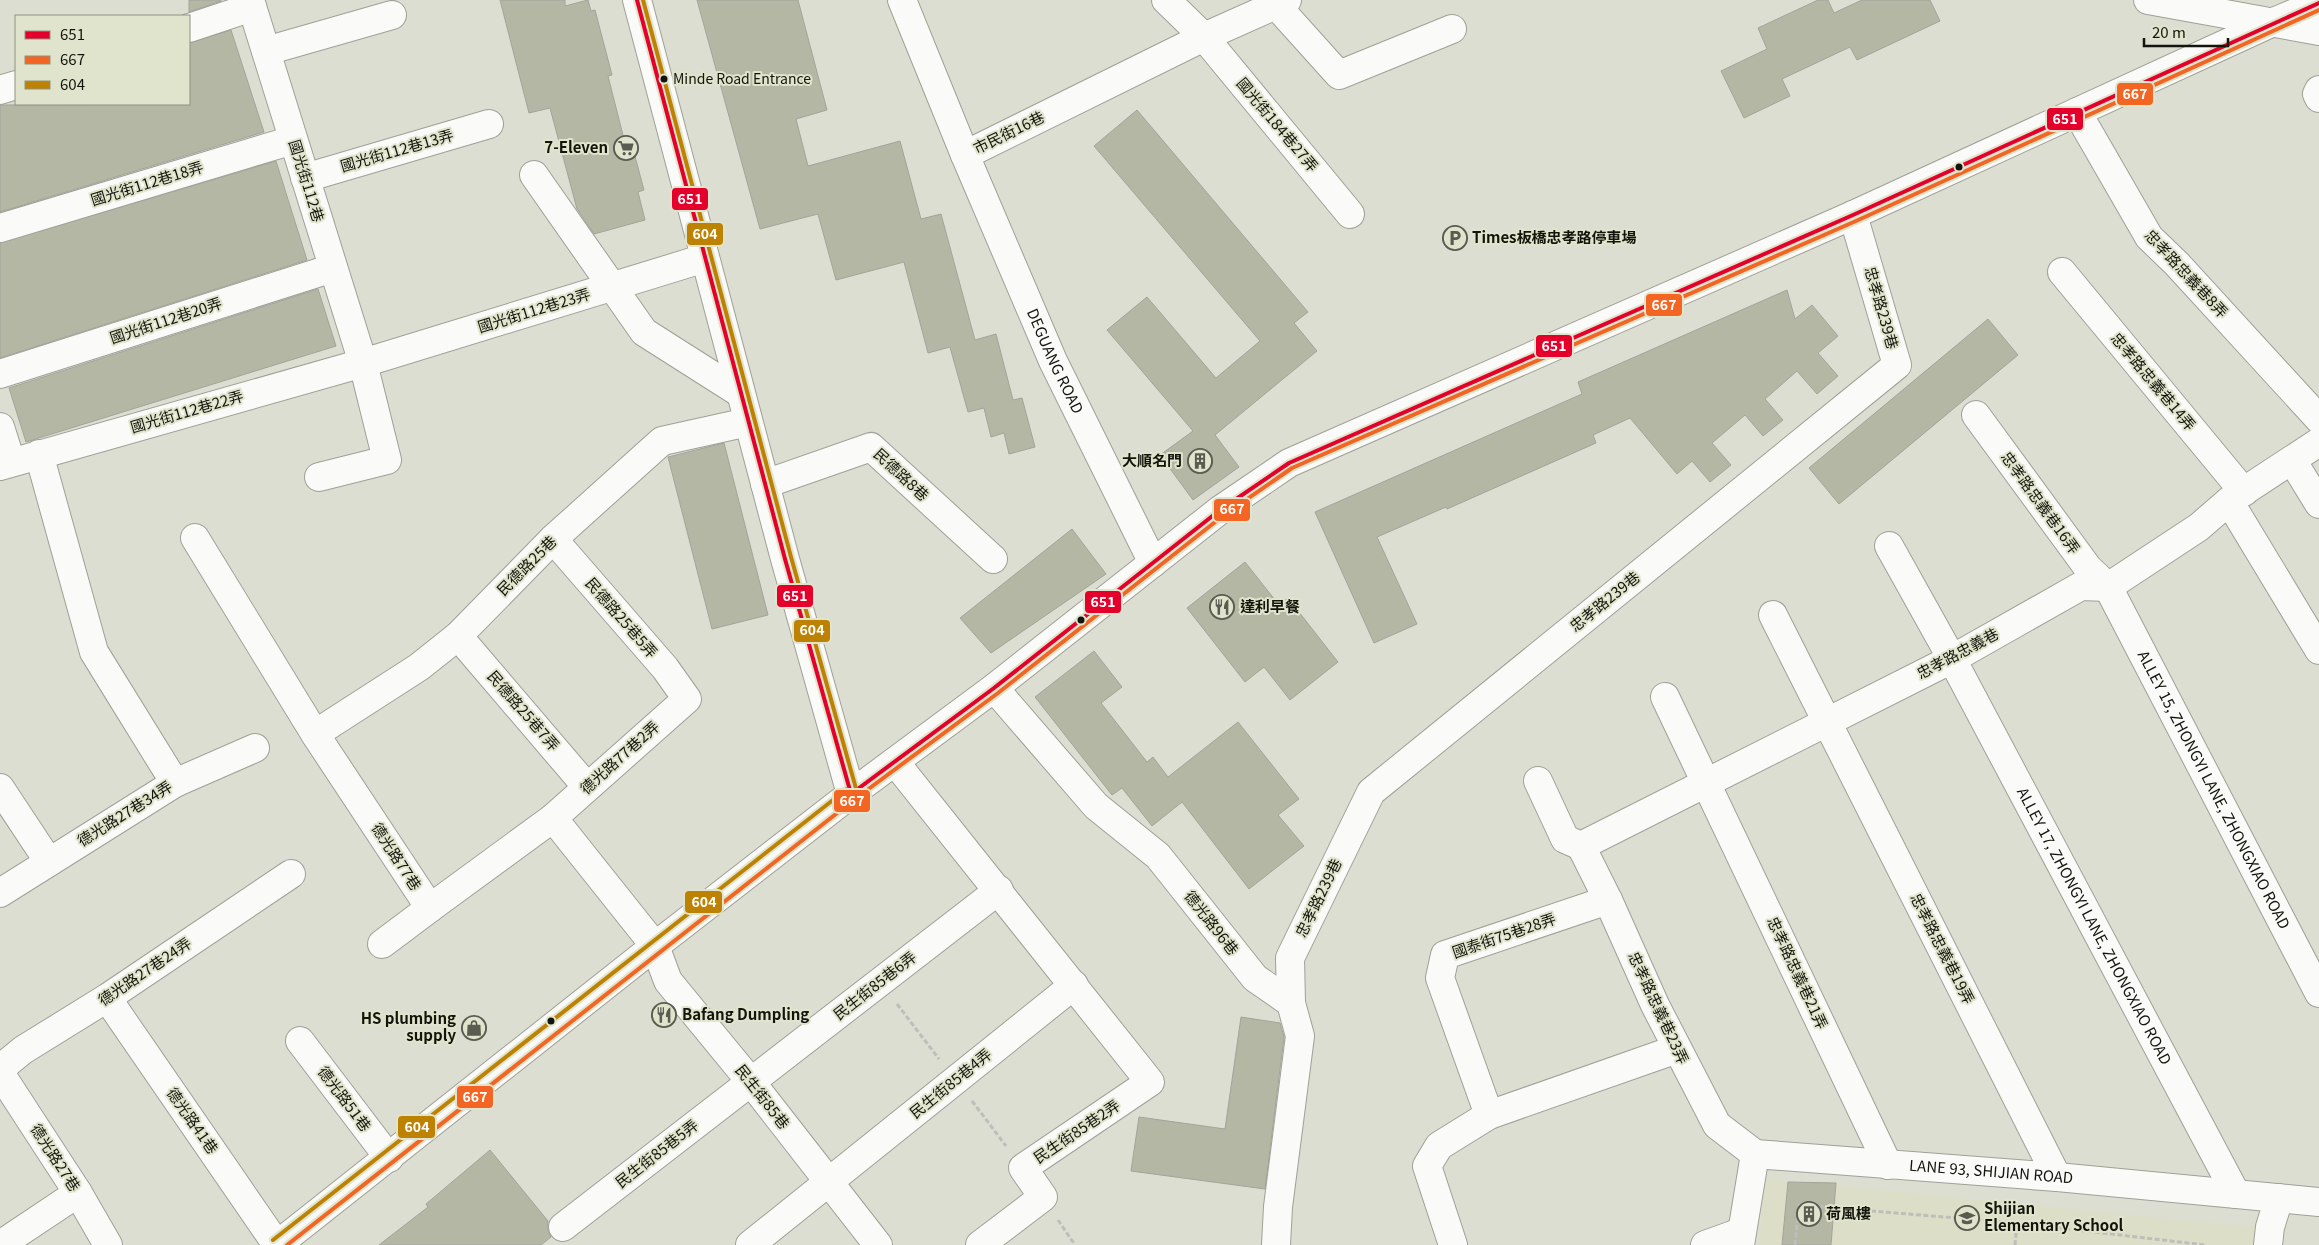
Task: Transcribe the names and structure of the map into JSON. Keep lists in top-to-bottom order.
{
  "streets": {
    "street": [
      "國光街184巷27弄",
      "市民街16巷",
      "國光街112巷13弄",
      "國光街112巷",
      "國光街112巷18弄",
      "忠孝路忠義巷8弄",
      "忠孝路239巷",
      "國光街112巷23弄",
      "國光街112巷20弄",
      "DEGUANG ROAD",
      "忠孝路忠義巷14弄",
      "國光街112巷22弄",
      "民德路8巷",
      "忠孝路忠義巷16弄",
      "民德路25巷",
      "民德路25巷5弄",
      "忠孝路忠義巷",
      "民德路25巷7弄",
      "德光路77巷2弄",
      "ALLEY 15, ZHONGYI LANE, ZHONGXIAO ROAD",
      "德光路27巷34弄",
      "德光路77巷",
      "德光路96巷",
      "ALLEY 17, ZHONGYI LANE, ZHONGXIAO ROAD",
      "國泰街75巷28弄",
      "忠孝路忠義巷19弄",
      "德光路27巷24弄",
      "忠孝路忠義巷21弄",
      "民生街85巷6弄",
      "忠孝路忠義巷23弄",
      "民生街85巷4弄",
      "民生街85巷",
      "德光路51巷",
      "德光路41巷",
      "民生街85巷2弄",
      "民生街85巷5弄",
      "德光路27巷",
      "LANE 93, SHIJIAN ROAD"
    ]
  },
  "crossings": [
    ["國光街184巷27弄", "市民街16巷"],
    ["市民街16巷", "DEGUANG ROAD"],
    ["國光街112巷13弄", "國光街112巷"],
    ["國光街112巷", "國光街112巷18弄"],
    ["國光街112巷", "國光街112巷23弄"],
    ["國光街112巷", "國光街112巷20弄"],
    ["國光街112巷", "國光街112巷22弄"],
    ["忠孝路239巷", "德光路96巷"],
    ["國光街112巷23弄", "國光街112巷22弄"],
    ["忠孝路忠義巷16弄", "忠孝路忠義巷"],
    ["忠孝路忠義巷16弄", "ALLEY 15, ZHONGYI LANE, ZHONGXIAO ROAD"],
    ["民德路25巷", "民德路25巷5弄"],
    ["民德路25巷", "民德路25巷7弄"],
    ["民德路25巷", "德光路77巷"],
    ["民德路25巷5弄", "德光路77巷2弄"],
    ["忠孝路忠義巷", "ALLEY 15, ZHONGYI LANE, ZHONGXIAO ROAD"],
    ["忠孝路忠義巷", "ALLEY 17, ZHONGYI LANE, ZHONGXIAO ROAD"],
    ["忠孝路忠義巷", "忠孝路忠義巷19弄"],
    ["忠孝路忠義巷", "忠孝路忠義巷21弄"],
    ["忠孝路忠義巷", "忠孝路忠義巷23弄"],
    ["民德路25巷7弄", "德光路77巷2弄"],
    ["ALLEY 17, ZHONGYI LANE, ZHONGXIAO ROAD", "LANE 93, SHIJIAN ROAD"],
    ["國泰街75巷28弄", "忠孝路忠義巷23弄"],
    ["忠孝路忠義巷19弄", "LANE 93, SHIJIAN ROAD"],
    ["德光路27巷24弄", "德光路41巷"],
    ["德光路27巷24弄", "德光路27巷"],
    ["忠孝路忠義巷21弄", "LANE 93, SHIJIAN ROAD"],
    ["民生街85巷6弄", "民生街85巷"],
    ["民生街85巷6弄", "民生街85巷5弄"],
    ["忠孝路忠義巷23弄", "LANE 93, SHIJIAN ROAD"],
    ["民生街85巷4弄", "民生街85巷"],
    ["民生街85巷4弄", "民生街85巷2弄"],
    ["民生街85巷", "民生街85巷5弄"]
  ],
  "places": {
    "other": ["Minde Road Entrance"],
    "supermarket": ["7-Eleven"],
    "parking": ["Times板橋忠孝路停車場"],
    "building": ["大順名門", "荷風樓"],
    "restaurant": ["達利早餐", "Bafang Dumpling"],
    "shop": ["HS plumbing supply"],
    "school or university": ["Shijian Elementary School"]
  },
  "lines": ["transit line 651", "transit line 604", "transit line 667"],
  "legend": ["651", "667", "604"],
  "scale_bar": "20 m"
}
